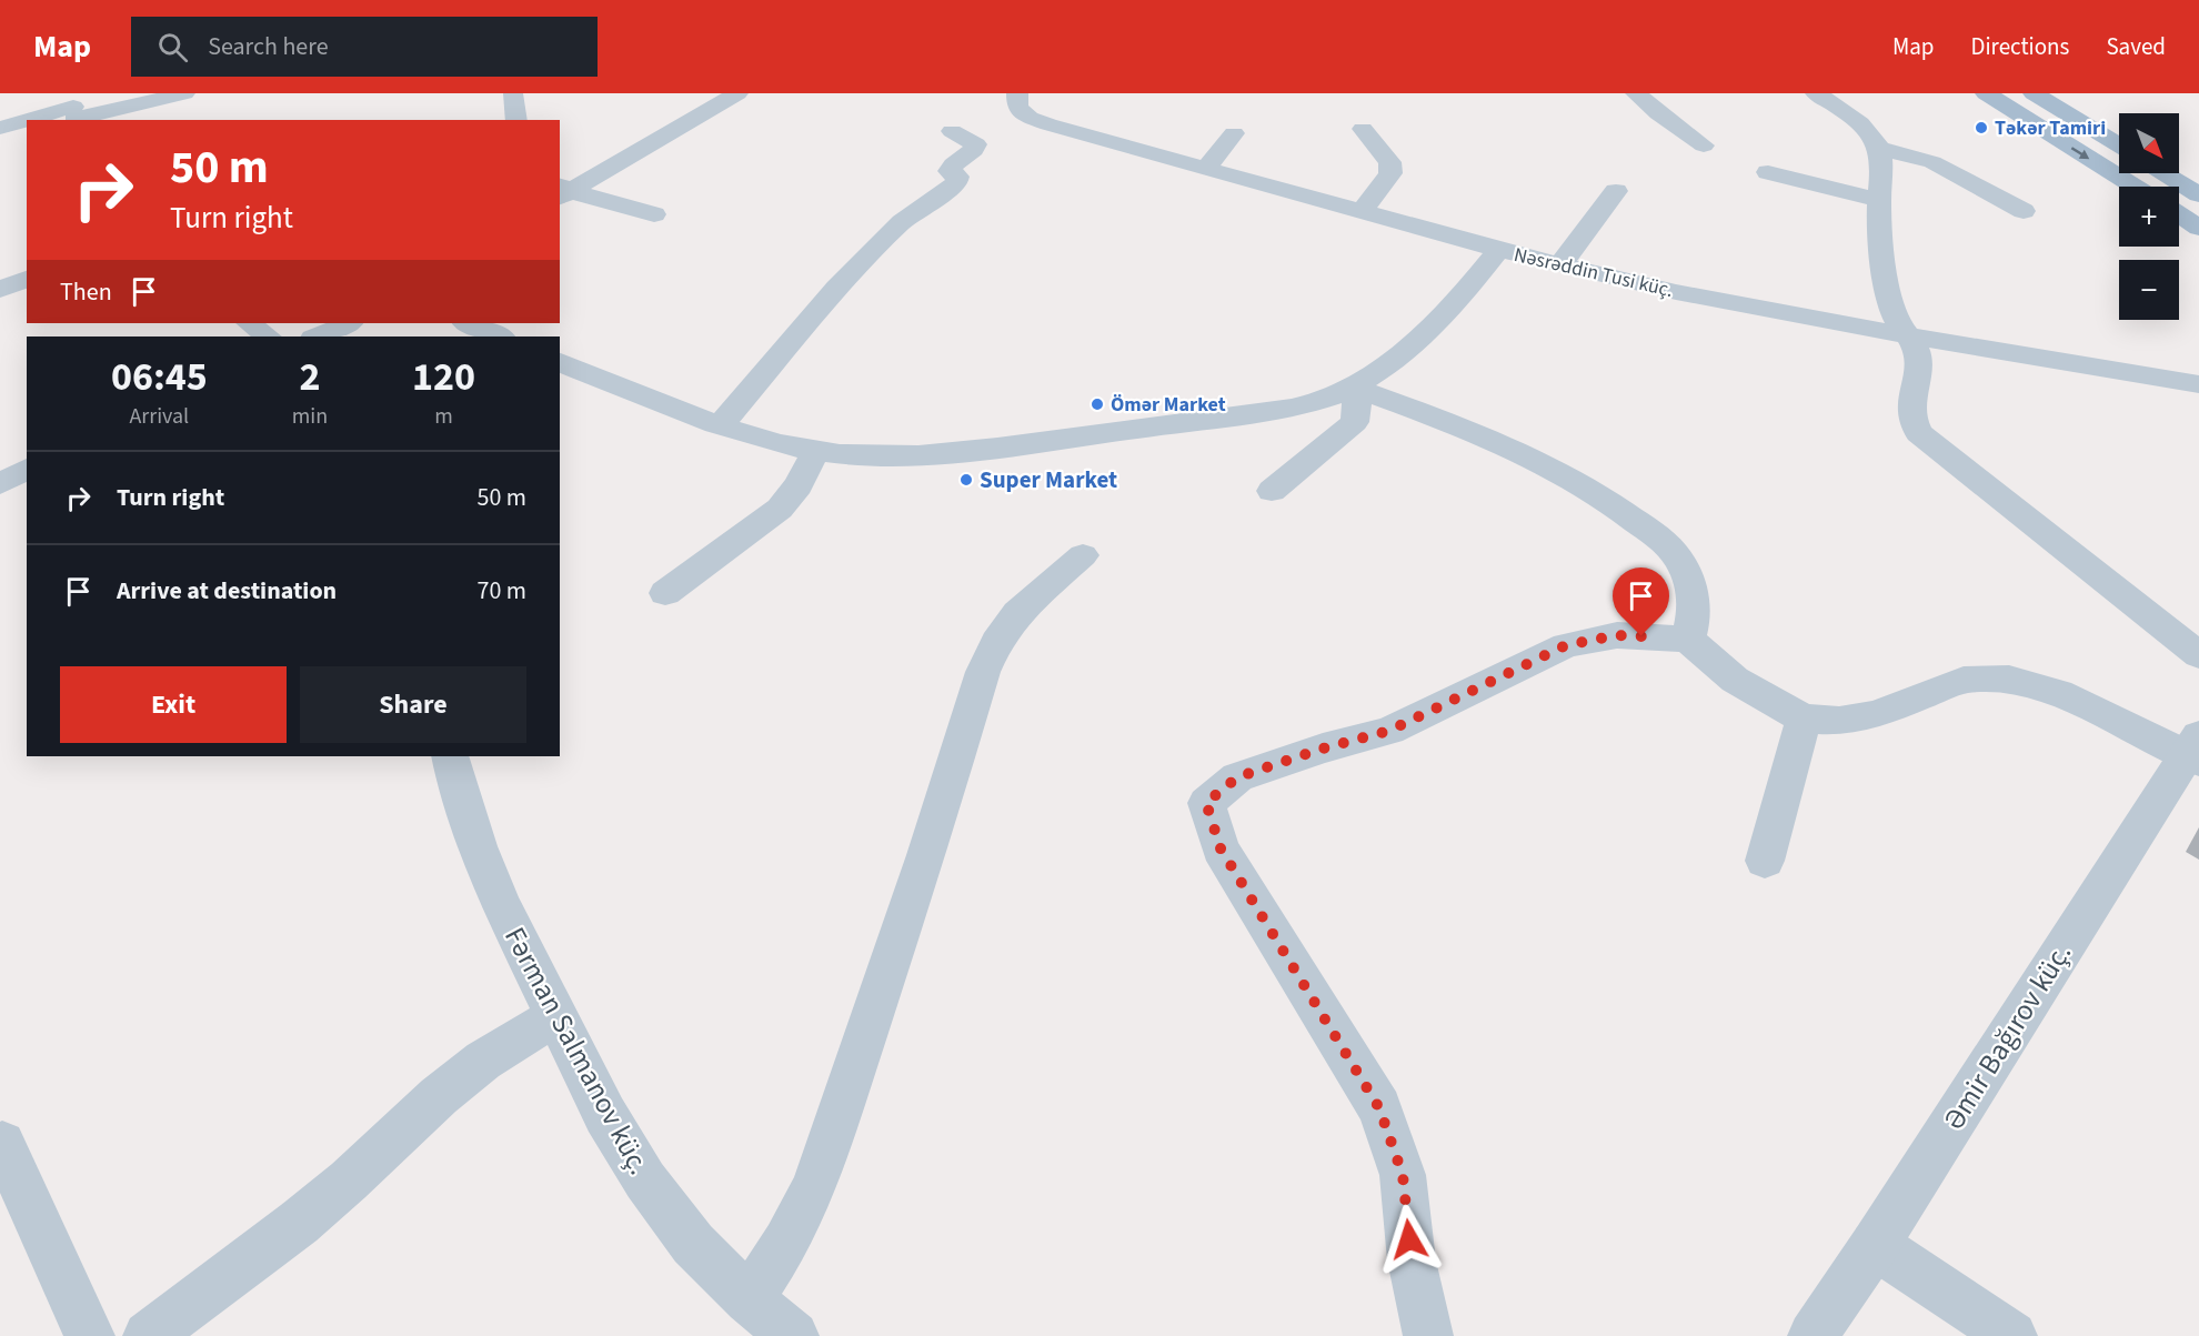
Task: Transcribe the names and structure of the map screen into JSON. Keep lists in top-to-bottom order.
{
  "streets": {
    "street": ["Nəsrəddin Tusi küç.", "Əmir Bağırov küç.", "Fərman Salmanov küç."]
  },
  "places": ["Təkər Tamiri", "Ömər Market", "Super Market"],
  "north": "bottom right",
  "page": {
    "header": "Map",
    "search": "Search here",
    "nav": ["Map", "Directions", "Saved"],
    "map_buttons": ["+", "−"],
    "turn": ["50 m", "Turn right"],
    "then": "Then",
    "eta": [
      "06:45",
      "Arrival",
      "2",
      "min",
      "120",
      "m"
    ],
    "list": [
      {
        "name": "Turn right",
        "value": "50 m"
      },
      {
        "name": "Arrive at destination",
        "value": "70 m"
      }
    ],
    "buttons": ["Exit", "Share"]
  }
}
